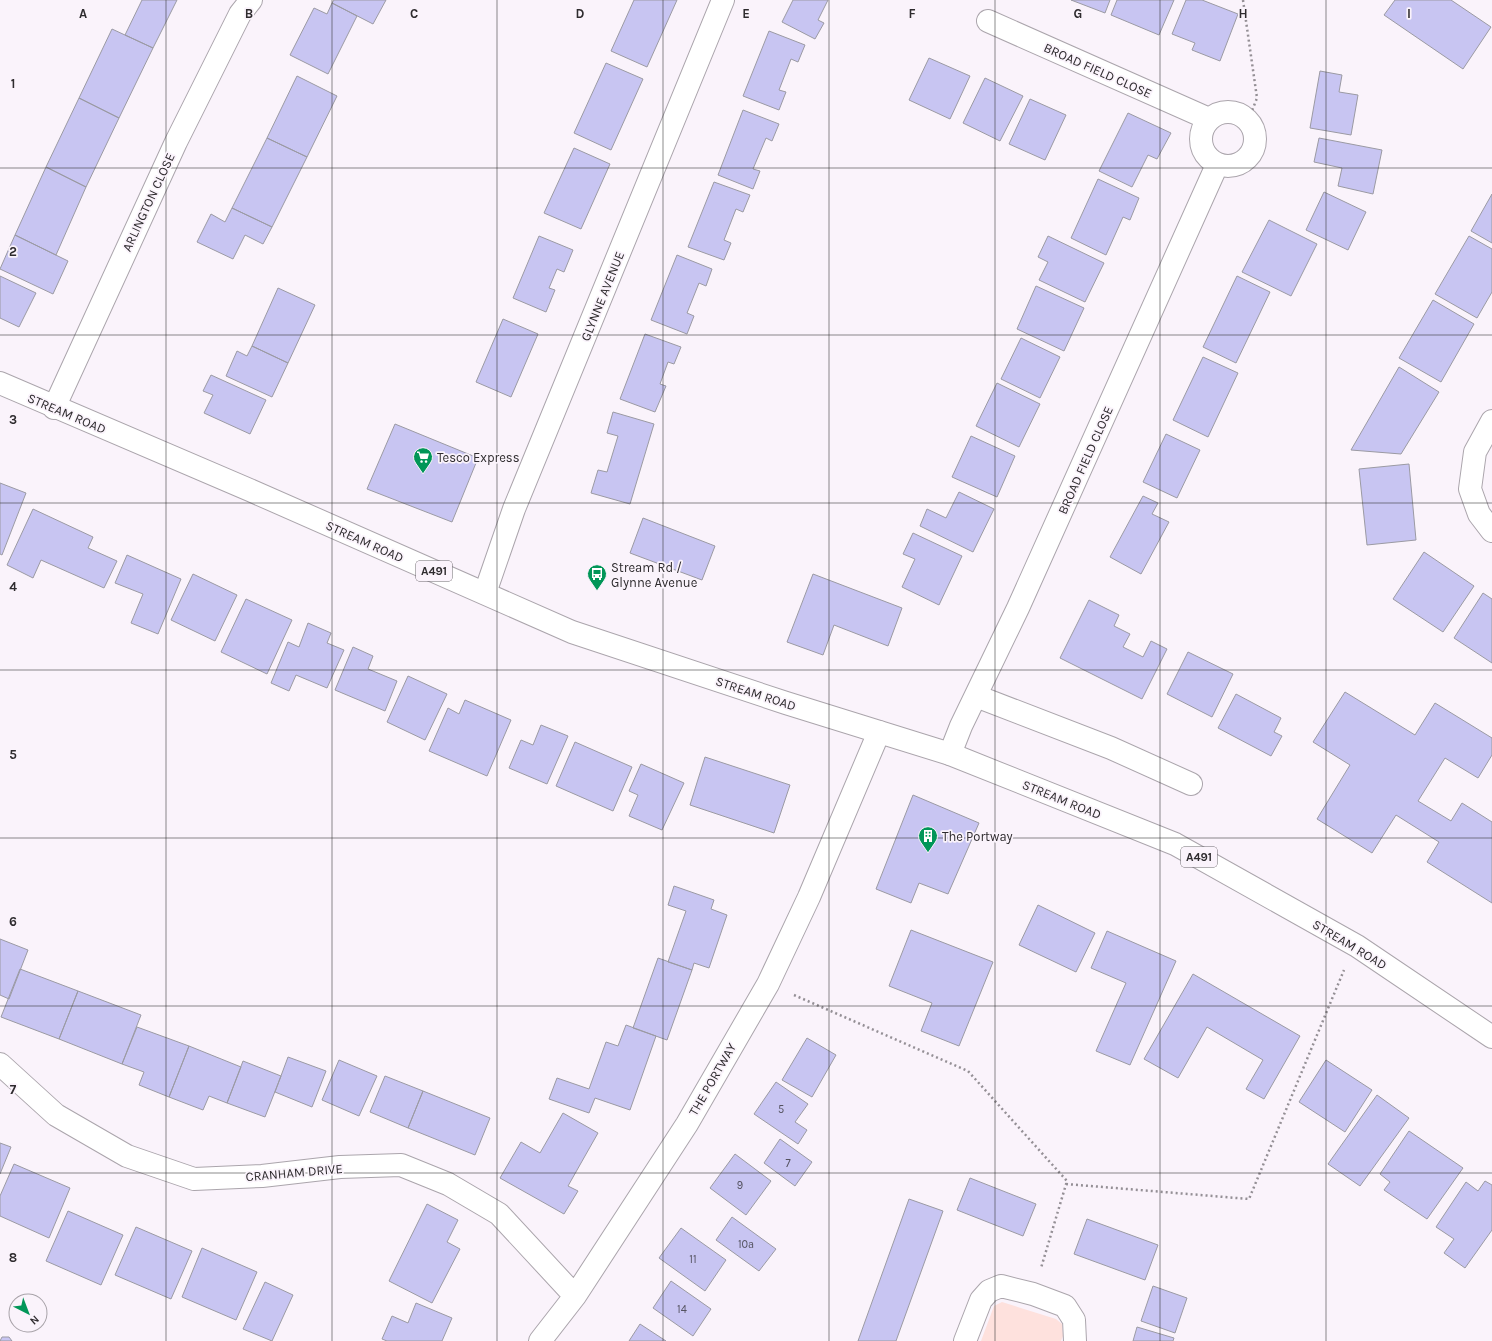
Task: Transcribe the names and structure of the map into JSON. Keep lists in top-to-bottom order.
{
  "streets": {
    "main road": [
      "BROAD FIELD CLOSE",
      "ARLINGTON CLOSE",
      "GLYNNE AVENUE",
      "STREAM ROAD",
      "A491",
      "THE PORTWAY",
      "CRANHAM DRIVE"
    ]
  },
  "crossings": [
    ["BROAD FIELD CLOSE", "STREAM ROAD"],
    ["ARLINGTON CLOSE", "STREAM ROAD"],
    ["GLYNNE AVENUE", "STREAM ROAD"],
    ["STREAM ROAD", "THE PORTWAY"],
    ["THE PORTWAY", "CRANHAM DRIVE"]
  ],
  "places": {
    "supermarket": ["Tesco Express"],
    "bus stop": ["Stream Rd / Glynne Avenue"],
    "building": ["The Portway"]
  },
  "house_numbers": [
    "5",
    "7",
    "9",
    "10a",
    "11",
    "14"
  ],
  "north": "bottom right",
  "grid": {
    "columns": [
      "A",
      "B",
      "C",
      "D",
      "E",
      "F",
      "G",
      "H",
      "I"
    ],
    "rows": [
      "1",
      "2",
      "3",
      "4",
      "5",
      "6",
      "7",
      "8"
    ]
  }
}
